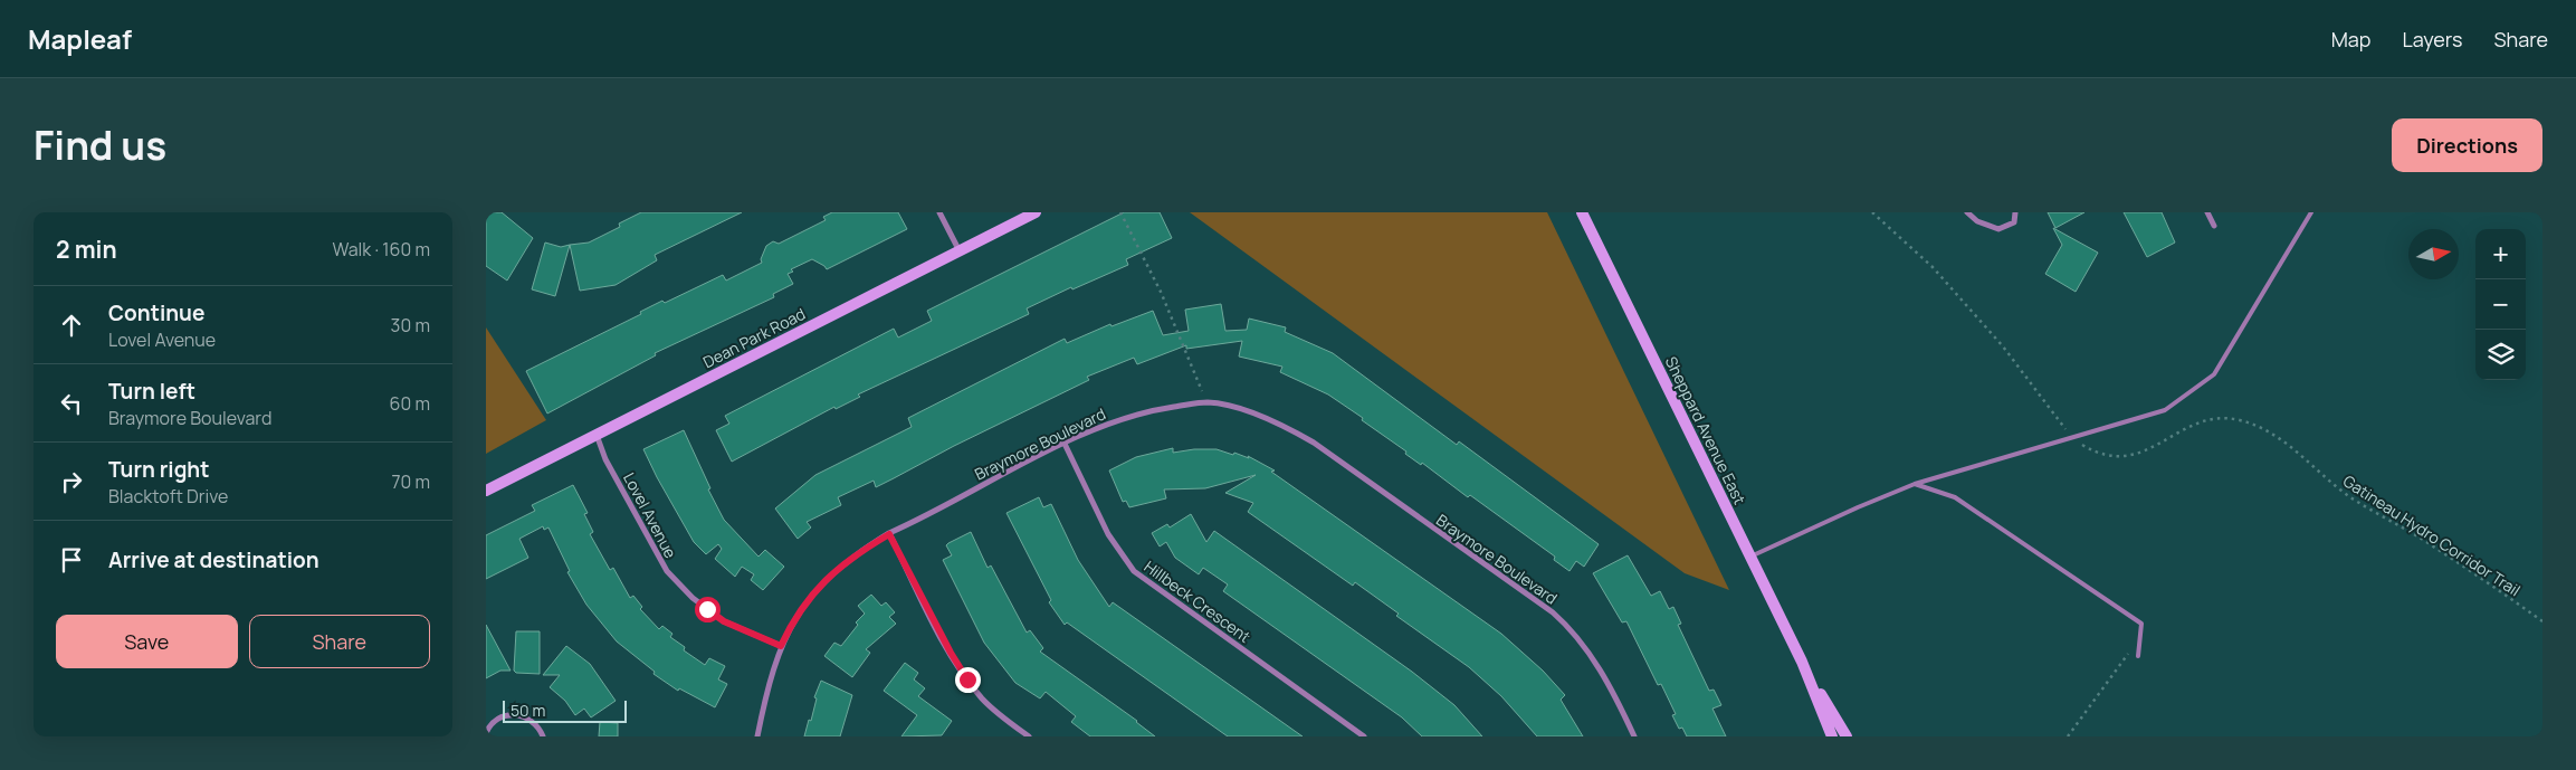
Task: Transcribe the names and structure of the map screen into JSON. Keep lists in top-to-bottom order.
{
  "streets": {
    "main road": ["Dean Park Road", "Sheppard Avenue East"],
    "street": ["Braymore Boulevard", "Lovel Avenue", "Hillbeck Crescent"],
    "path": ["Gatineau Hydro Corridor Trail"]
  },
  "crossings": [
    ["Dean Park Road", "Lovel Avenue"],
    ["Braymore Boulevard", "Lovel Avenue"],
    ["Braymore Boulevard", "Hillbeck Crescent"]
  ],
  "scale_bar": "50 m",
  "north": "right",
  "page": {
    "header": "Mapleaf",
    "nav": ["Map", "Layers", "Share"],
    "title": "Find us",
    "buttons": [
      "Directions",
      ["Save", "Share"]
    ],
    "heading": ["2 min", "Walk · 160 m"],
    "map_buttons": ["+", "−"],
    "list": [
      ["Continue", "Lovel Avenue", "30 m"],
      ["Turn left", "Braymore Boulevard", "60 m"],
      ["Turn right", "Blacktoft Drive", "70 m"],
      "Arrive at destination"
    ],
    "scale": "50 m"
  }
}
